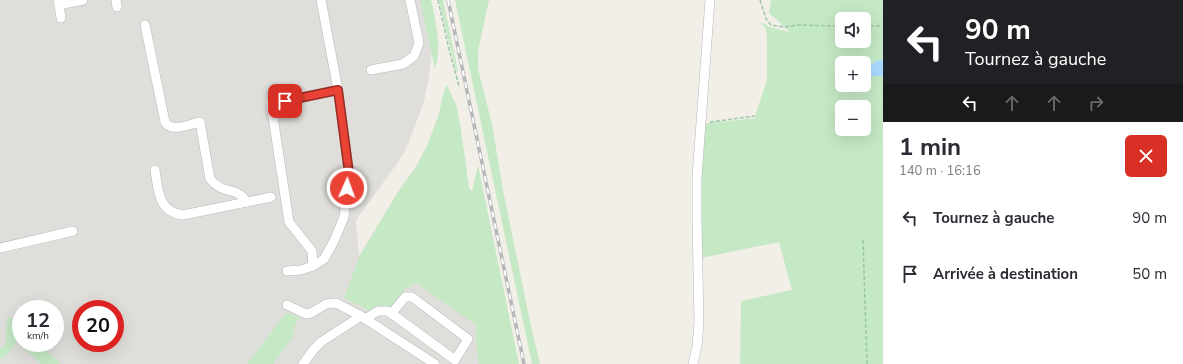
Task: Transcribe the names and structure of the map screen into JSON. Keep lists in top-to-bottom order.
{
  "page": {
    "turn": ["90 m", "Tournez à gauche"],
    "map_buttons": ["+", "−"],
    "heading": ["1 min", "140 m · 16:16"],
    "list": [
      {
        "name": "Tournez à gauche",
        "value": "90 m"
      },
      {
        "name": "Arrivée à destination",
        "value": "50 m"
      }
    ],
    "speed": "12 km/h",
    "limit": "20"
  }
}
